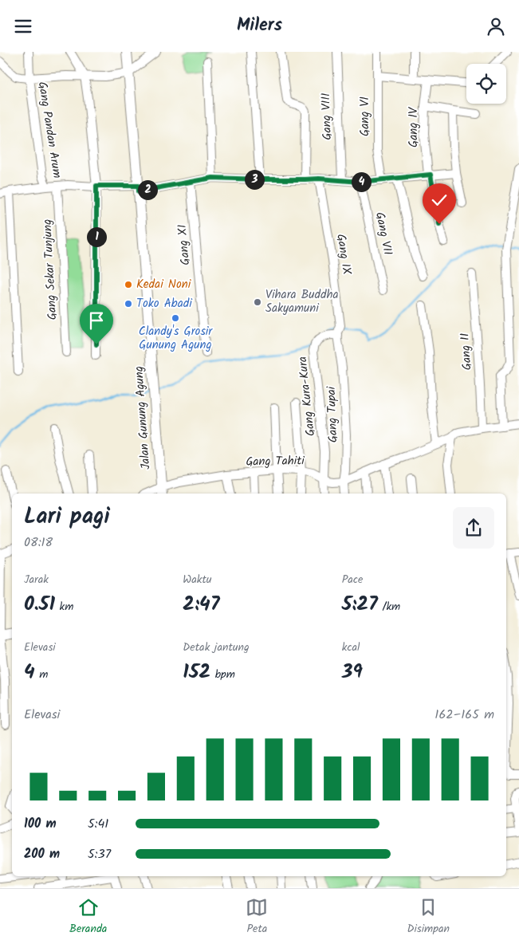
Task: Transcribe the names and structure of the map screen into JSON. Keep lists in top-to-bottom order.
{
  "streets": {
    "main road": ["Jalan Gunung Agung"],
    "street": [
      "Gang VIII",
      "Gang VI",
      "Gang IV",
      "Gang Pandan Arum",
      "Gang VII",
      "Gang XI",
      "Gang IX",
      "Gang Sekar Tunjung",
      "Gang II",
      "Gang Kura-Kura",
      "Gang Tupai",
      "Gang Tahiti"
    ]
  },
  "crossings": [
    ["Gang IX", "Gang Kura-Kura"],
    ["Gang IX", "Gang Tupai"],
    ["Gang Kura-Kura", "Gang Tupai"],
    ["Gang Kura-Kura", "Gang Tahiti"],
    ["Gang Tupai", "Gang Tahiti"],
    ["Jalan Gunung Agung", "Gang Tahiti"]
  ],
  "places": [
    "Kedai Noni",
    "Vihara Buddha Sakyamuni",
    "Toko Abadi",
    "Clandy's Grosir Gunung Agung"
  ],
  "page": {
    "header": "Milers",
    "pins": [
      "3",
      "4",
      "2",
      "1"
    ],
    "heading": ["Lari pagi", "08:18"],
    "stats": [
      ["Jarak", "0.51 km"],
      ["Waktu", "2:47"],
      ["Pace", "5:27 /km"],
      ["Elevasi", "4 m"],
      ["Detak jantung", "152 bpm"],
      ["kcal", "39"]
    ],
    "chart": ["Elevasi", "162–165 m"],
    "list": [
      {
        "name": "100 m",
        "note": "5:41"
      },
      {
        "name": "200 m",
        "note": "5:37"
      }
    ],
    "tabs": ["Beranda", "Peta", "Disimpan"]
  }
}
